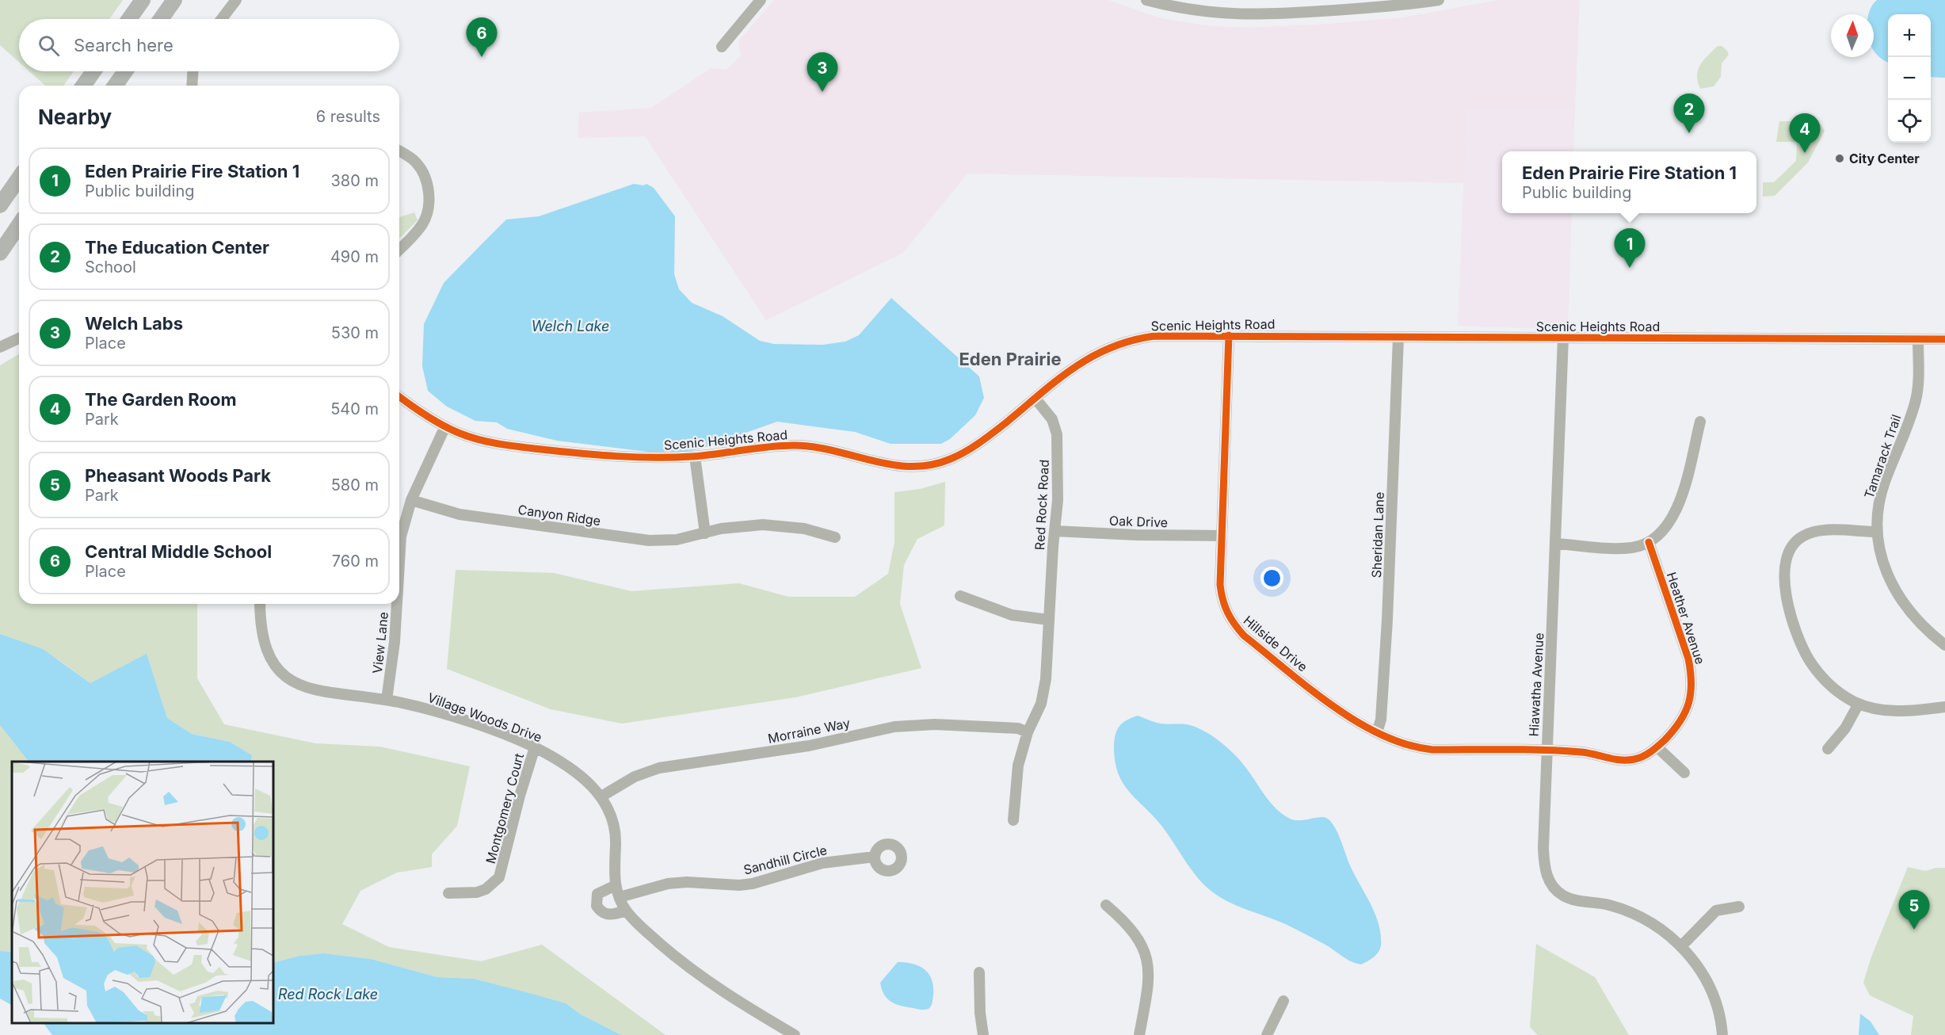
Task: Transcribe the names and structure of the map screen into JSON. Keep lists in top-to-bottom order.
{
  "streets": {
    "street": [
      "Scenic Heights Road",
      "Tamarack Trail",
      "Red Rock Road",
      "Canyon Ridge",
      "Oak Drive",
      "Sheridan Lane",
      "Heather Avenue",
      "View Lane",
      "Hillside Drive",
      "Hiawatha Avenue",
      "Village Woods Drive",
      "Morraine Way",
      "Montgomery Court",
      "Sandhill Circle"
    ]
  },
  "crossings": [
    ["Scenic Heights Road", "Tamarack Trail"],
    ["Scenic Heights Road", "Red Rock Road"],
    ["Scenic Heights Road", "Sheridan Lane"],
    ["Scenic Heights Road", "View Lane"],
    ["Scenic Heights Road", "Hillside Drive"],
    ["Scenic Heights Road", "Hiawatha Avenue"],
    ["Red Rock Road", "Oak Drive"],
    ["Red Rock Road", "Morraine Way"],
    ["Canyon Ridge", "View Lane"],
    ["Oak Drive", "Hillside Drive"],
    ["Sheridan Lane", "Hillside Drive"],
    ["Heather Avenue", "Hillside Drive"],
    ["Heather Avenue", "Hiawatha Avenue"],
    ["View Lane", "Village Woods Drive"],
    ["Hillside Drive", "Hiawatha Avenue"],
    ["Village Woods Drive", "Morraine Way"],
    ["Village Woods Drive", "Montgomery Court"],
    ["Village Woods Drive", "Sandhill Circle"]
  ],
  "districts": ["Eden Prairie"],
  "water": ["Welch Lake", "Red Rock Lake"],
  "places": ["City Center"],
  "north": "top",
  "page": {
    "map_buttons": ["+", "−"],
    "pins": [
      "6",
      "3",
      "2",
      "4",
      "1",
      "5"
    ],
    "search": "Search here",
    "heading": ["Nearby", "6 results"],
    "list": [
      {
        "mark": "1",
        "name": "Eden Prairie Fire Station 1",
        "note": "Public building",
        "value": "380 m"
      },
      {
        "mark": "2",
        "name": "The Education Center",
        "note": "School",
        "value": "490 m"
      },
      {
        "mark": "3",
        "name": "Welch Labs",
        "note": "Place",
        "value": "530 m"
      },
      {
        "mark": "4",
        "name": "The Garden Room",
        "note": "Park",
        "value": "540 m"
      },
      {
        "mark": "5",
        "name": "Pheasant Woods Park",
        "note": "Park",
        "value": "580 m"
      },
      {
        "mark": "6",
        "name": "Central Middle School",
        "note": "Place",
        "value": "760 m"
      }
    ],
    "popup": ["Eden Prairie Fire Station 1", "Public building"]
  }
}
